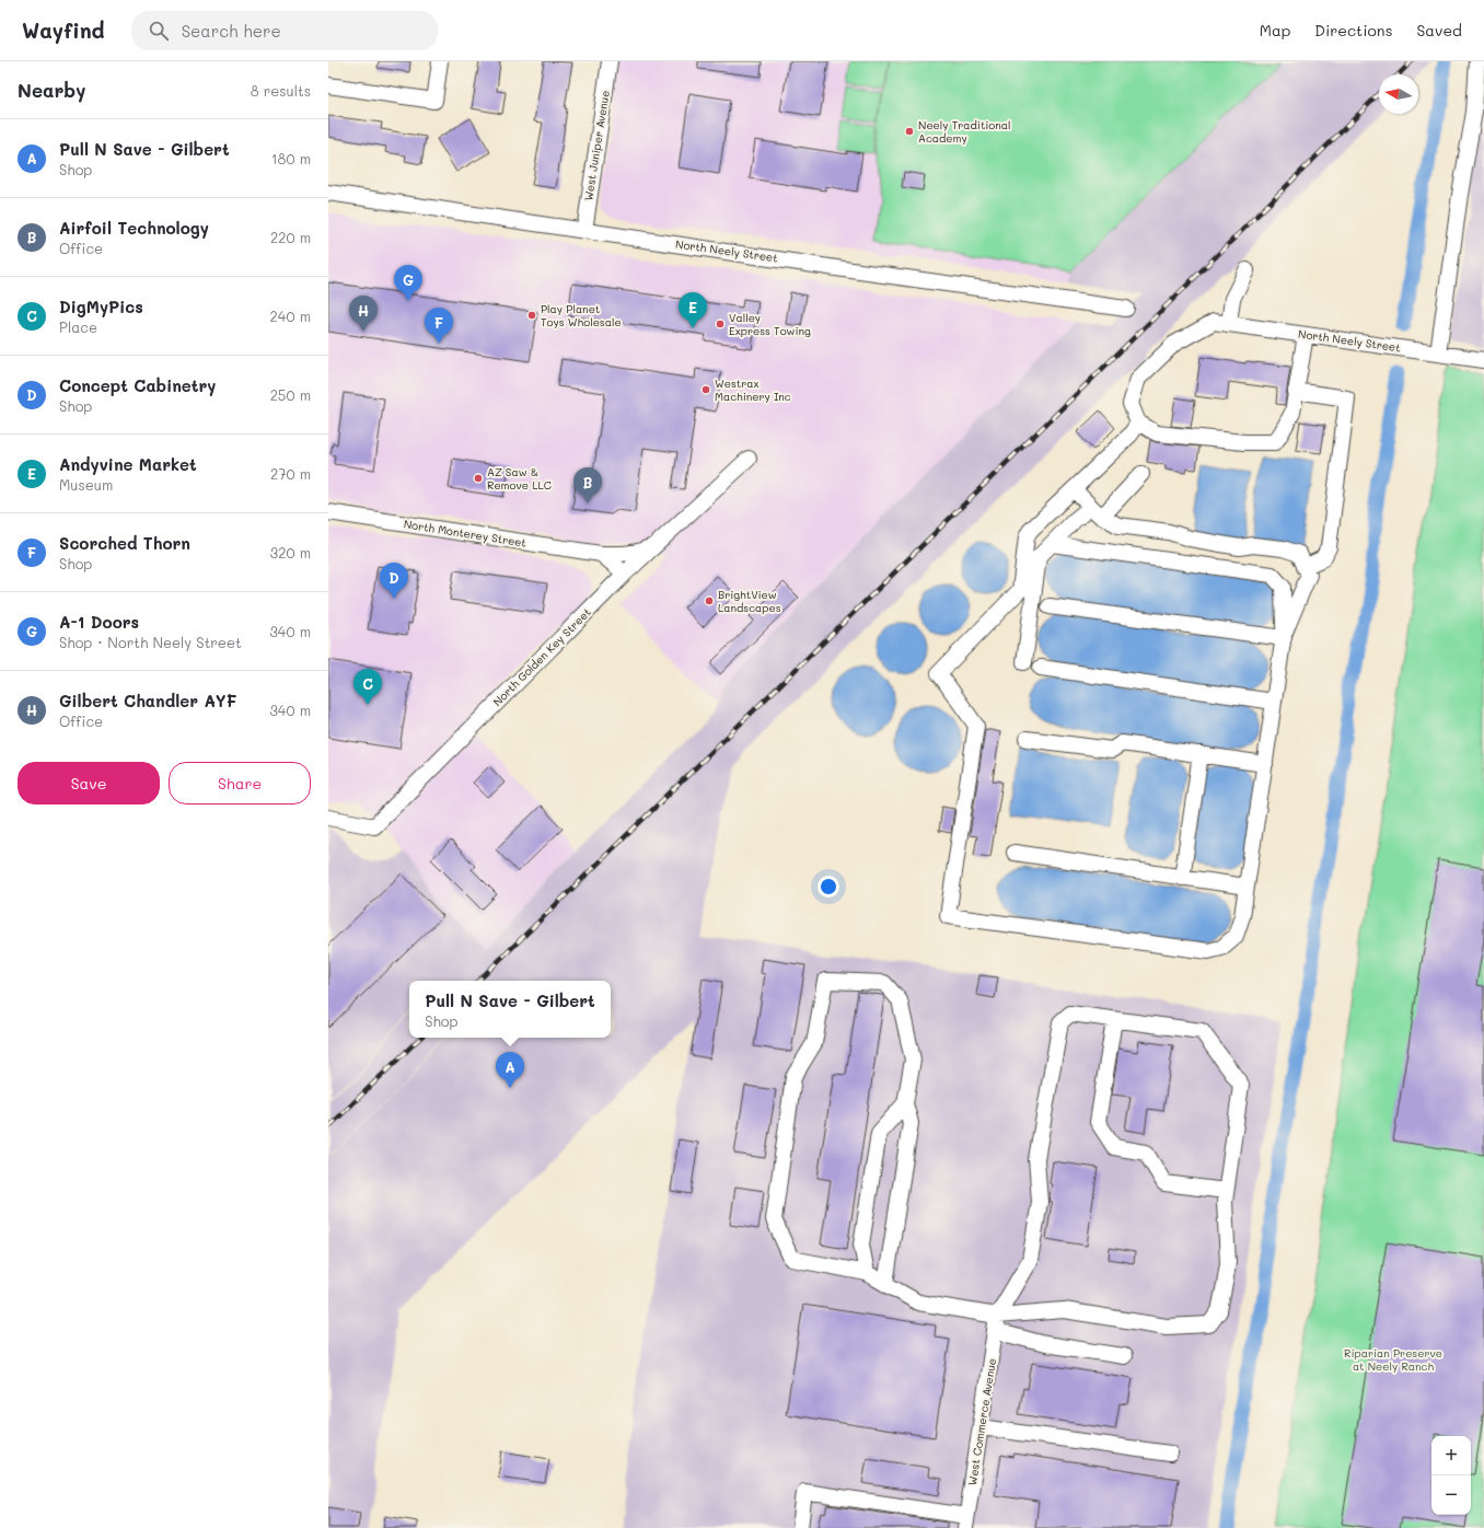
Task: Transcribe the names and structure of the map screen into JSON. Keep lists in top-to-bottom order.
{
  "streets": {
    "street": [
      "West Juniper Avenue",
      "North Neely Street",
      "North Monterey Street",
      "North Golden Key Street",
      "West Commerce Avenue"
    ]
  },
  "crossings": [
    ["West Juniper Avenue", "North Neely Street"],
    ["North Monterey Street", "North Golden Key Street"]
  ],
  "parks": ["Riparian Preserve at Neely Ranch"],
  "places": [
    "Neely Traditional Academy",
    "Play Planet Toys Wholesale",
    "Valley Express Towing",
    "Westrax Machinery Inc",
    "AZ Saw & Remove LLC",
    "BrightView Landscapes"
  ],
  "north": "left",
  "page": {
    "header": "Wayfind",
    "search": "Search here",
    "nav": ["Map", "Directions", "Saved"],
    "heading": ["Nearby", "8 results"],
    "list": [
      {
        "mark": "A",
        "name": "Pull N Save - Gilbert",
        "note": "Shop",
        "value": "180 m"
      },
      {
        "mark": "B",
        "name": "Airfoil Technology",
        "note": "Office",
        "value": "220 m"
      },
      {
        "mark": "C",
        "name": "DigMyPics",
        "note": "Place",
        "value": "240 m"
      },
      {
        "mark": "D",
        "name": "Concept Cabinetry",
        "note": "Shop",
        "value": "250 m"
      },
      {
        "mark": "E",
        "name": "Andyvine Market",
        "note": "Museum",
        "value": "270 m"
      },
      {
        "mark": "F",
        "name": "Scorched Thorn",
        "note": "Shop",
        "value": "320 m"
      },
      {
        "mark": "G",
        "name": "A-1 Doors",
        "note": "Shop · North Neely Street",
        "value": "340 m"
      },
      {
        "mark": "H",
        "name": "Gilbert Chandler AYF",
        "note": "Office",
        "value": "340 m"
      }
    ],
    "pins": [
      "G",
      "E",
      "H",
      "F",
      "B",
      "D",
      "C",
      "A"
    ],
    "buttons": ["Save", "Share"],
    "popup": ["Pull N Save - Gilbert", "Shop"],
    "map_buttons": ["+", "−"]
  }
}
